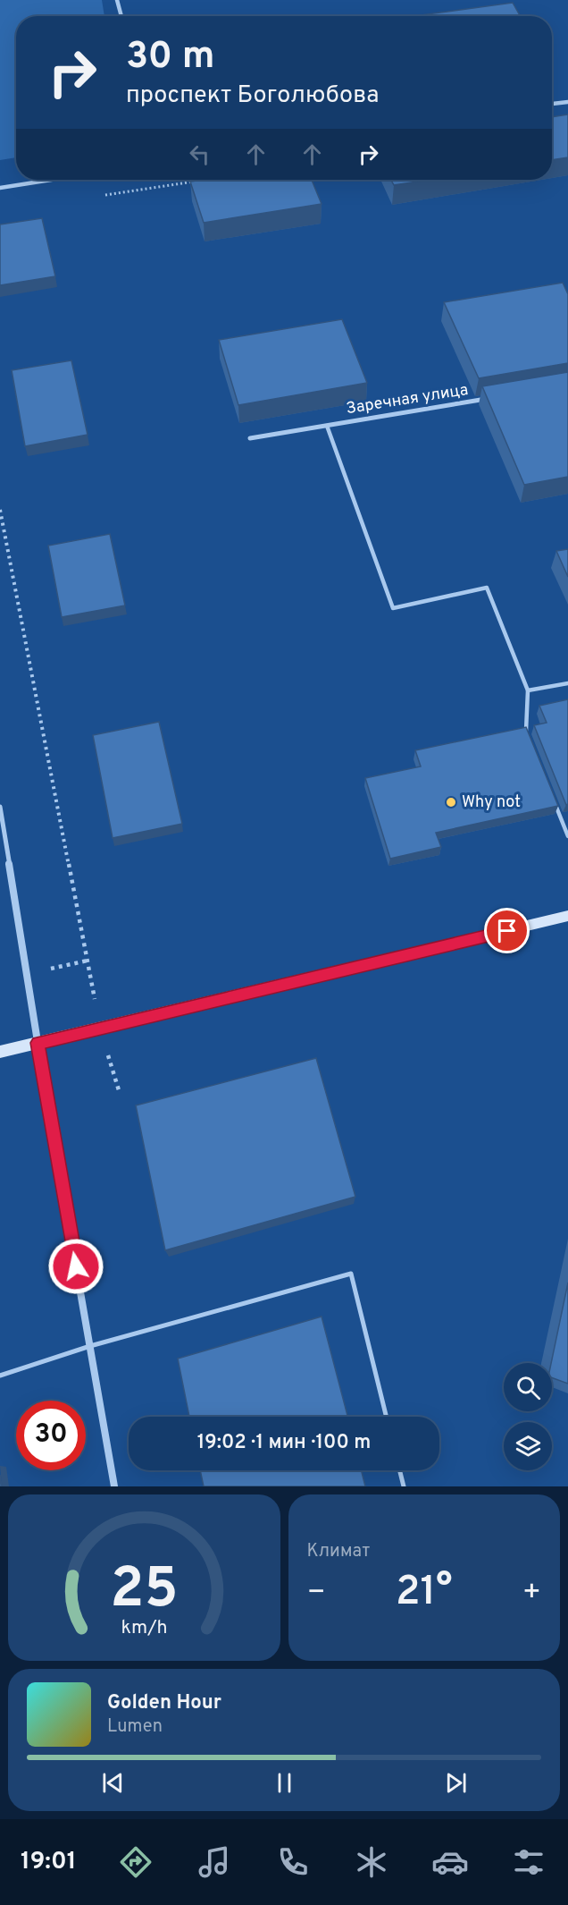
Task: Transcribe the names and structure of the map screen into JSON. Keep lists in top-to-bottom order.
{
  "streets": {
    "street": ["Заречная улица"]
  },
  "places": ["Why not"],
  "page": {
    "turn": ["30 m", "проспект Боголюбова"],
    "limit": "30",
    "trip": "19:02 · 1 мин · 100 m",
    "tile": "Климат",
    "heat": ["−", "21°", "+"],
    "song": ["Golden Hour", "Lumen"],
    "tabs": "19:01",
    "gauge": ["25", "km/h"]
  }
}
